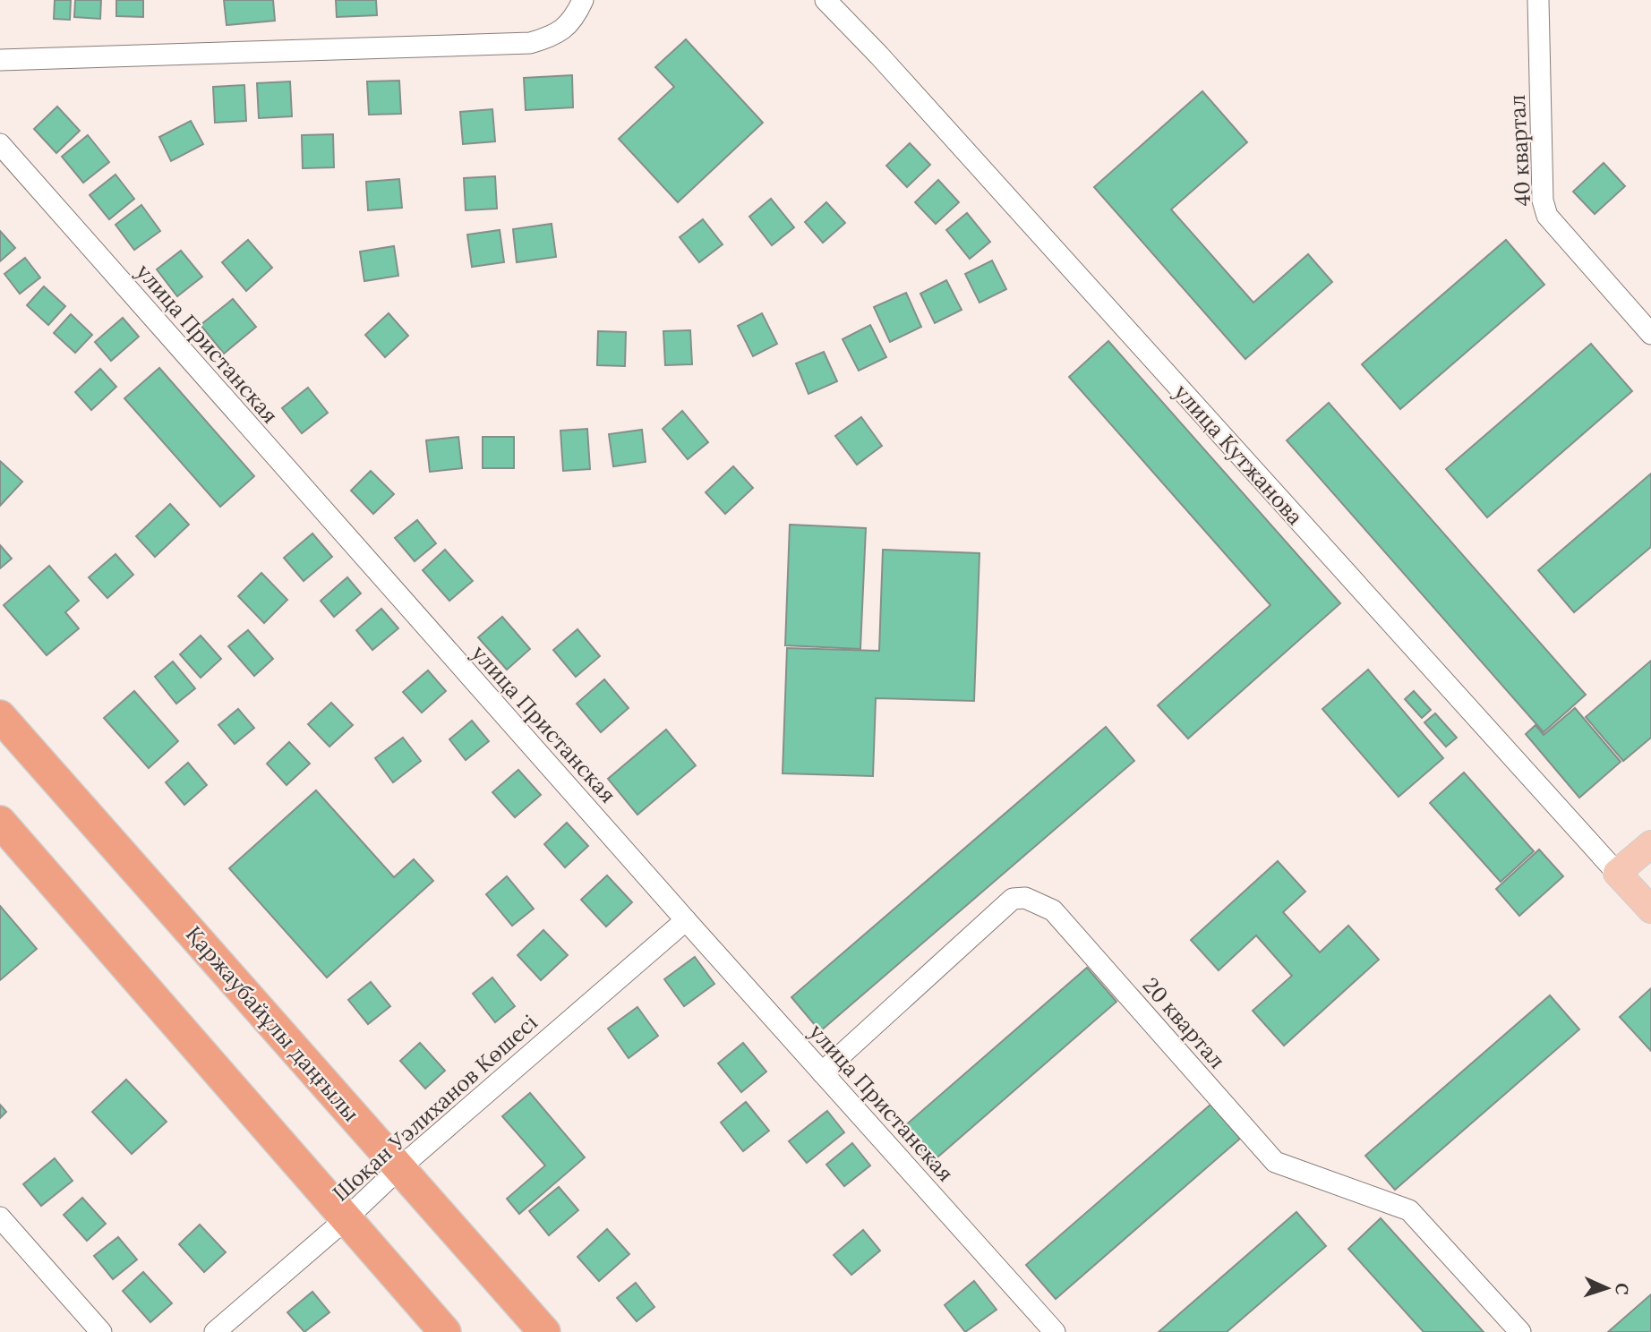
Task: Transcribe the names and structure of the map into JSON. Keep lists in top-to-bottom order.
{
  "streets": {
    "highway": ["Қаржаубайұлы даңғылы"],
    "main road": ["улица Кутжанова"],
    "street": [
      "40 квартал",
      "улица Пристанская",
      "20 квартал",
      "Шоқан Уәлиханов Көшесі"
    ]
  },
  "crossings": [
    ["улица Пристанская", "20 квартал"],
    ["улица Пристанская", "Шоқан Уәлиханов Көшесі"],
    ["Қаржаубайұлы даңғылы", "Шоқан Уәлиханов Көшесі"]
  ],
  "north": "right"
}
